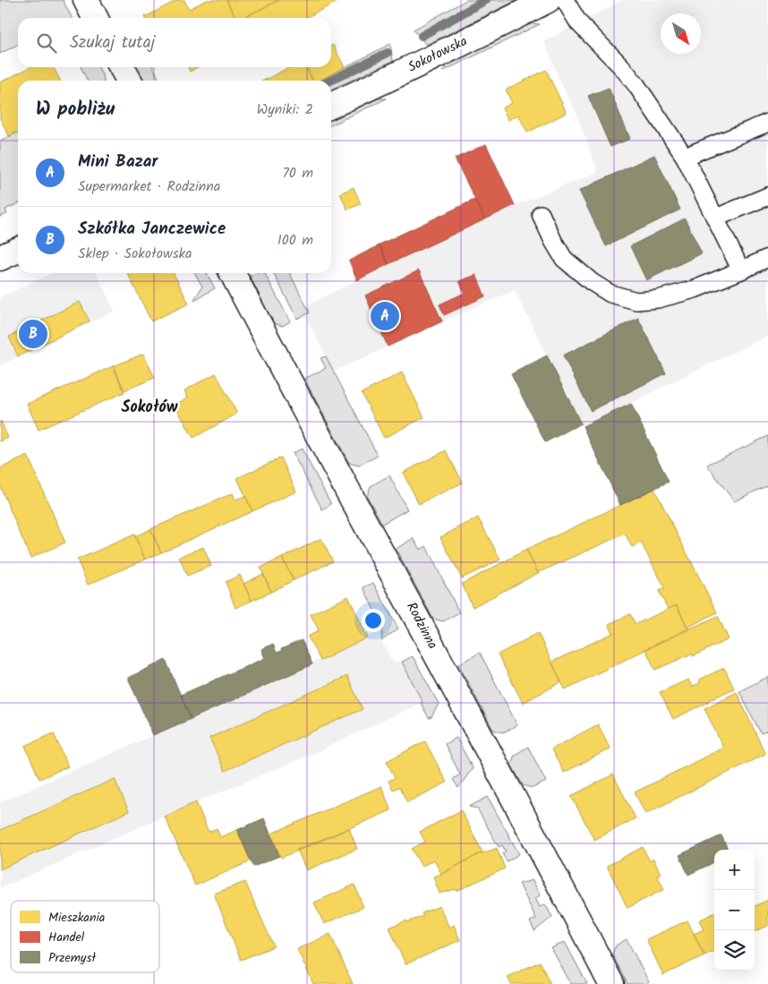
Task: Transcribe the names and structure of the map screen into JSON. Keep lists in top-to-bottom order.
{
  "streets": {
    "street": ["Sokołowska", "Rodzinna"]
  },
  "districts": ["Sokołów"],
  "legend": ["Mieszkania", "Handel", "Przemysł"],
  "north": "bottom right",
  "page": {
    "search": "Szukaj tutaj",
    "heading": ["W pobliżu", "Wyniki: 2"],
    "list": [
      {
        "mark": "A",
        "name": "Mini Bazar",
        "note": "Supermarket · Rodzinna",
        "value": "70 m"
      },
      {
        "mark": "B",
        "name": "Szkółka Janczewice",
        "note": "Sklep · Sokołowska",
        "value": "100 m"
      }
    ],
    "pins": ["A", "B"],
    "map_buttons": ["+", "−"]
  }
}
